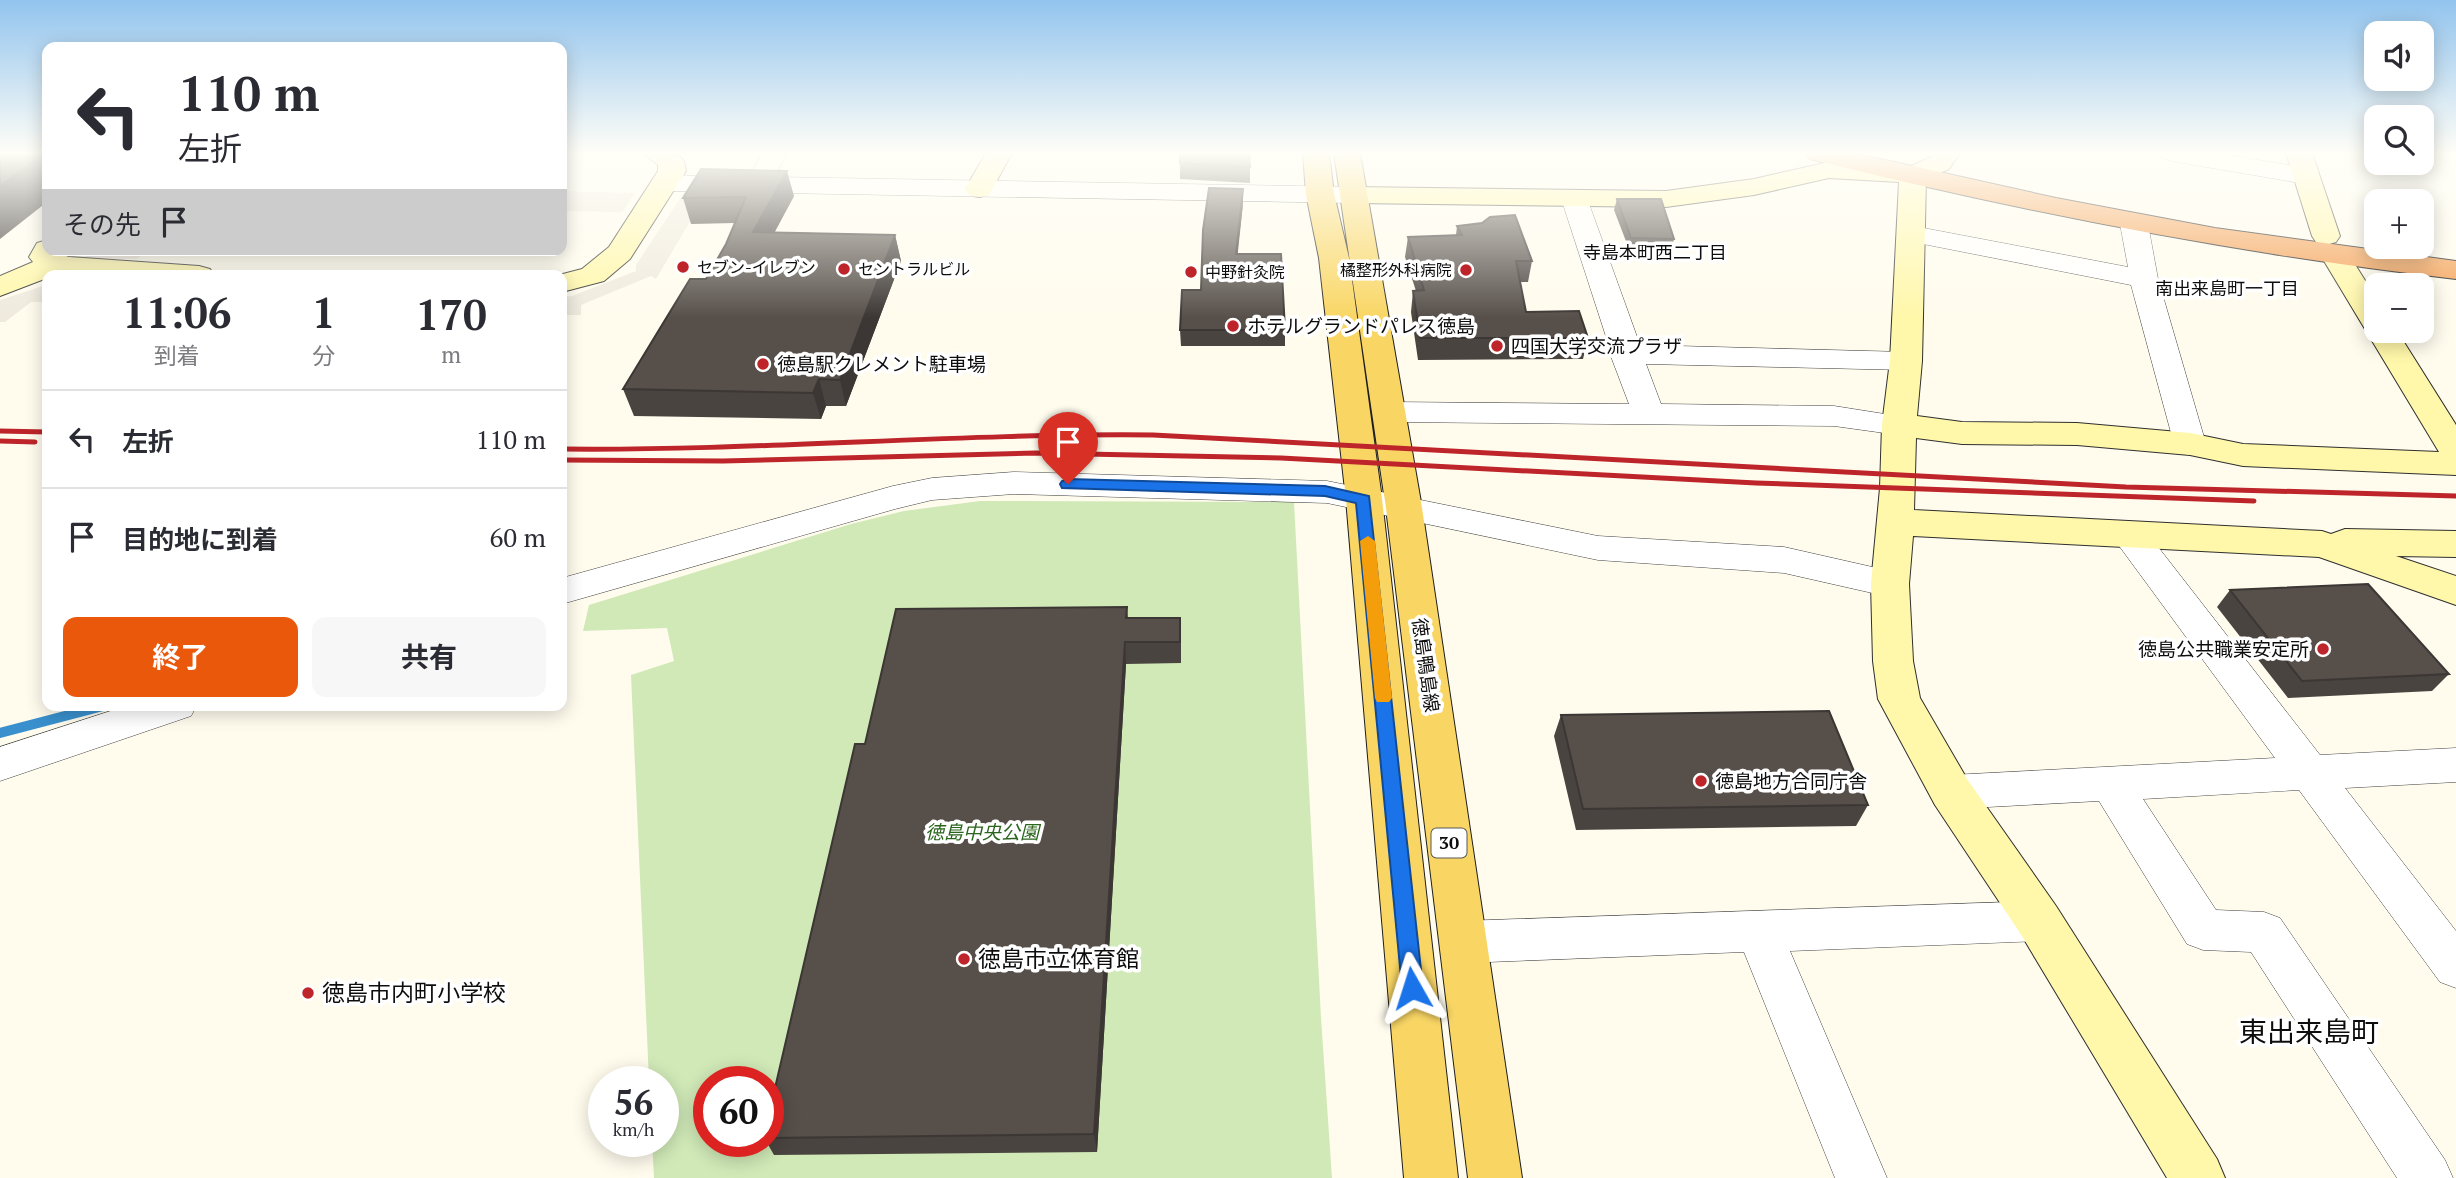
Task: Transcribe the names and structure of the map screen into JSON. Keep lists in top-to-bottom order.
{
  "streets": {
    "main road": ["徳島鴨島線", "30"]
  },
  "districts": ["寺島本町西二丁目", "南出来島町一丁目", "東出来島町"],
  "parks": ["徳島中央公園"],
  "places": [
    "セブン-イレブン",
    "セントラルビル",
    "橘整形外科病院",
    "中野針灸院",
    "ホテルグランドパレス徳島",
    "四国大学交流プラザ",
    "徳島駅クレメント駐車場",
    "徳島公共職業安定所",
    "徳島地方合同庁舎",
    "徳島市立体育館",
    "徳島市内町小学校"
  ],
  "page": {
    "map_buttons": ["+", "−"],
    "turn": ["110 m", "左折"],
    "then": "その先",
    "eta": [
      "11:06",
      "到着",
      "1",
      "分",
      "170",
      "m"
    ],
    "list": [
      {
        "name": "左折",
        "value": "110 m"
      },
      {
        "name": "目的地に到着",
        "value": "60 m"
      }
    ],
    "buttons": ["終了", "共有"],
    "speed": "56 km/h",
    "limit": "60"
  }
}
